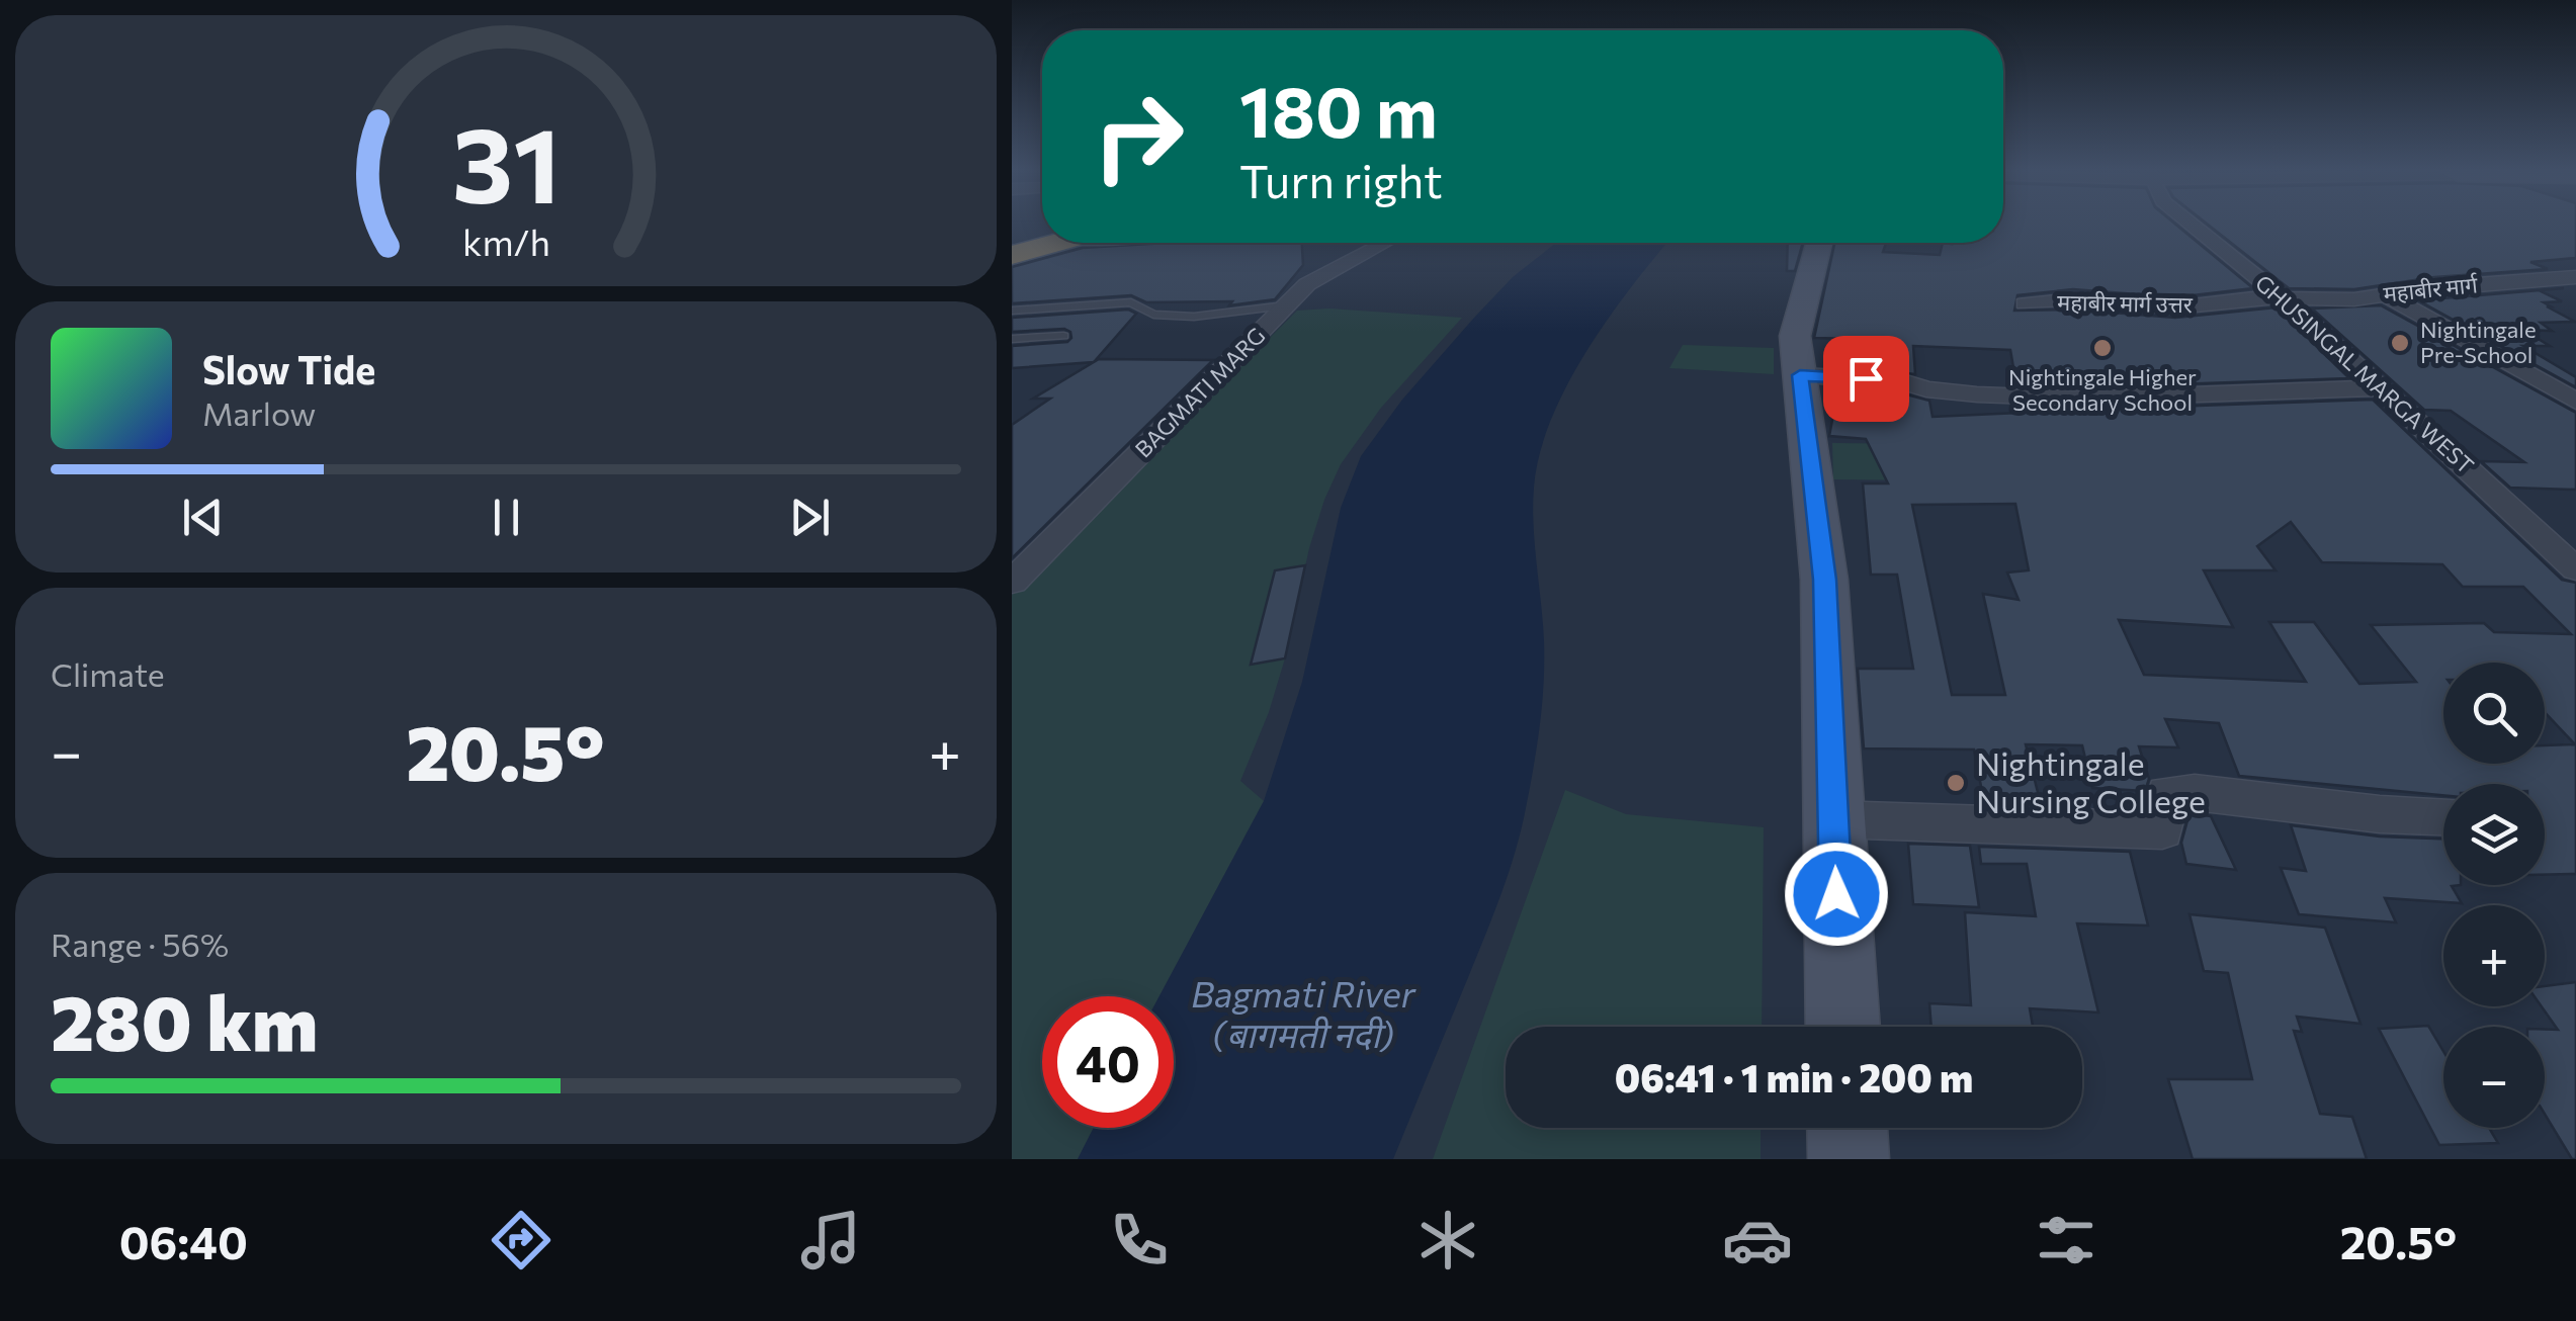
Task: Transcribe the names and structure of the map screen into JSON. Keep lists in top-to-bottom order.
{
  "streets": {
    "street": [
      "महाबीर मार्ग",
      "महाबीर मार्ग उत्तर",
      "GHUSINGAL MARGA WEST",
      "BAGMATI MARG"
    ]
  },
  "crossings": [
    ["महाबीर मार्ग", "महाबीर मार्ग उत्तर"],
    ["महाबीर मार्ग", "GHUSINGAL MARGA WEST"],
    ["महाबीर मार्ग उत्तर", "GHUSINGAL MARGA WEST"]
  ],
  "water": ["Bagmati River (बागमती नदी)"],
  "places": ["Nightingale Pre-School", "Nightingale Higher Secondary School", "Nightingale Nursing College"],
  "page": {
    "turn": ["180 m", "Turn right"],
    "song": ["Slow Tide", "Marlow"],
    "tile": [
      "Climate",
      ["Range · 56%", "280 km"]
    ],
    "map_buttons": ["+", "−"],
    "heat": ["−", "20.5°", "+"],
    "limit": "40",
    "trip": "06:41 · 1 min · 200 m",
    "tabs": ["06:40", "20.5°"],
    "gauge": ["31", "km/h"]
  }
}
